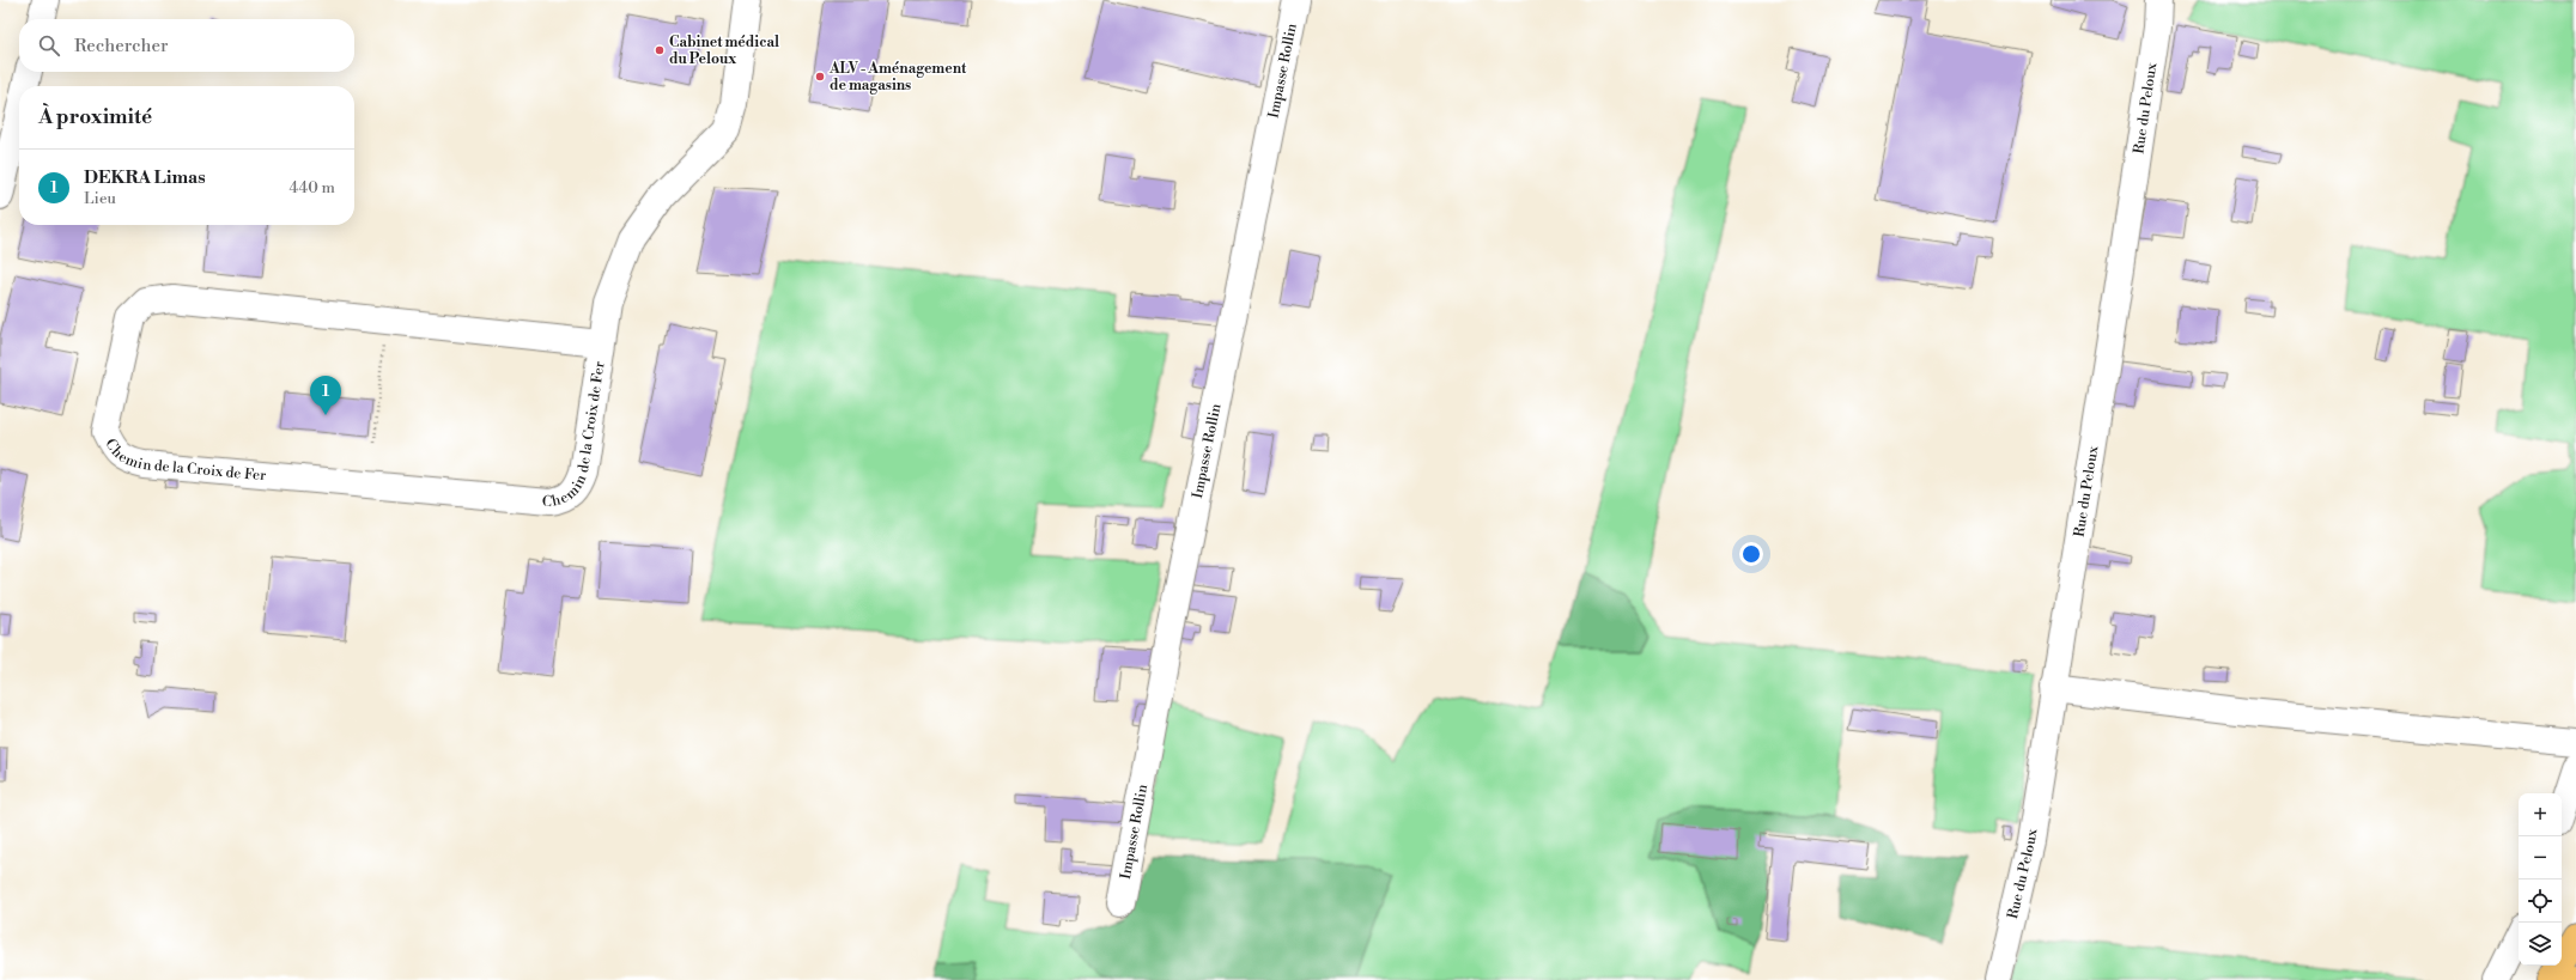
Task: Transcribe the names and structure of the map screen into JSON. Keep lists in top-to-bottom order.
{
  "streets": {
    "street": ["Impasse Rollin", "Rue du Peloux", "Chemin de la Croix de Fer"]
  },
  "places": ["Cabinet médical du Peloux", "ALV - Aménagement de magasins"],
  "page": {
    "search": "Rechercher",
    "heading": "À proximité",
    "list": [
      {
        "mark": "1",
        "name": "DEKRA Limas",
        "note": "Lieu",
        "value": "440 m"
      }
    ],
    "pins": "1",
    "map_buttons": ["+", "−"]
  }
}
